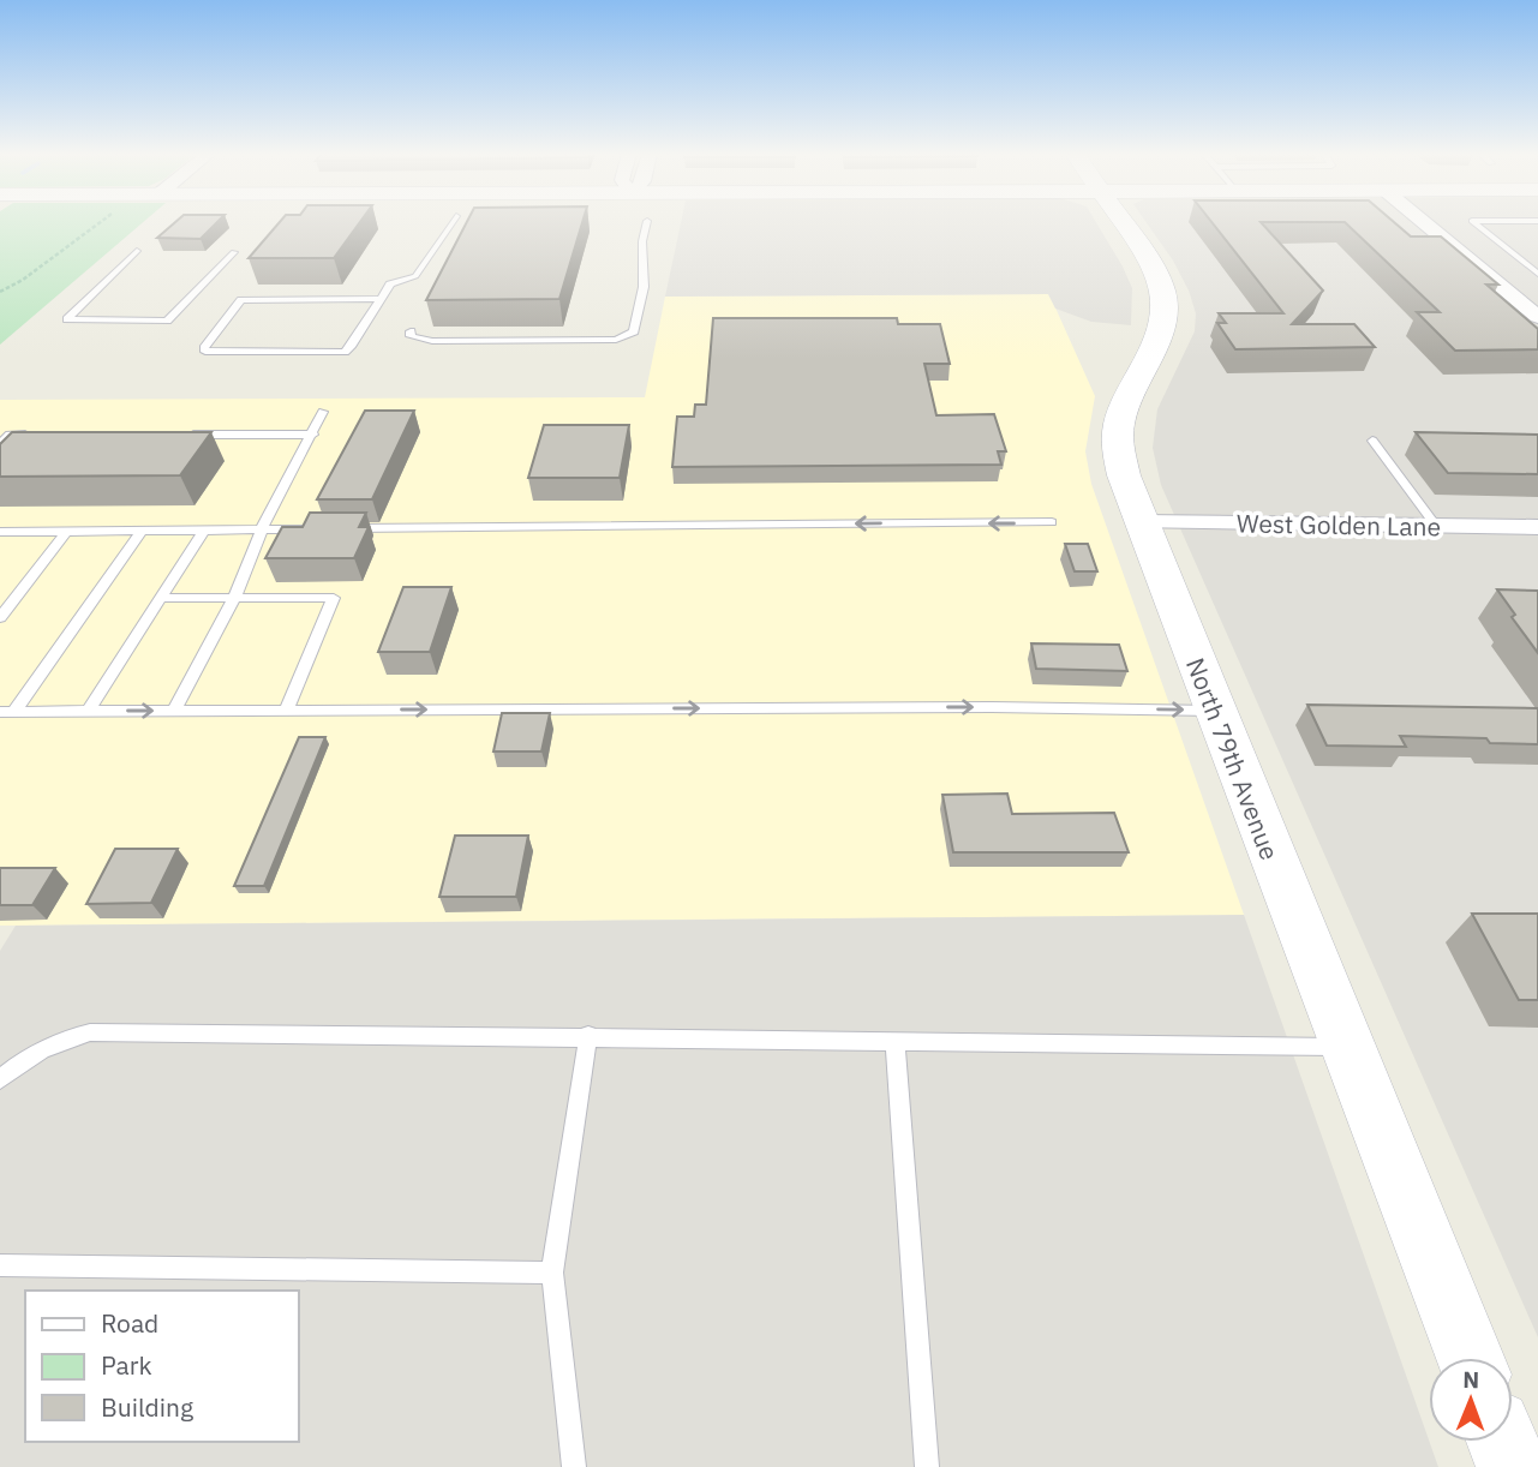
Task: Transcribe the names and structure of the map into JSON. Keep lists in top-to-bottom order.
{
  "streets": {
    "main road": ["North 79th Avenue"],
    "street": ["West Golden Lane"]
  },
  "crossings": [
    ["West Golden Lane", "North 79th Avenue"]
  ],
  "legend": ["Road", "Park", "Building"],
  "north": "top"
}
